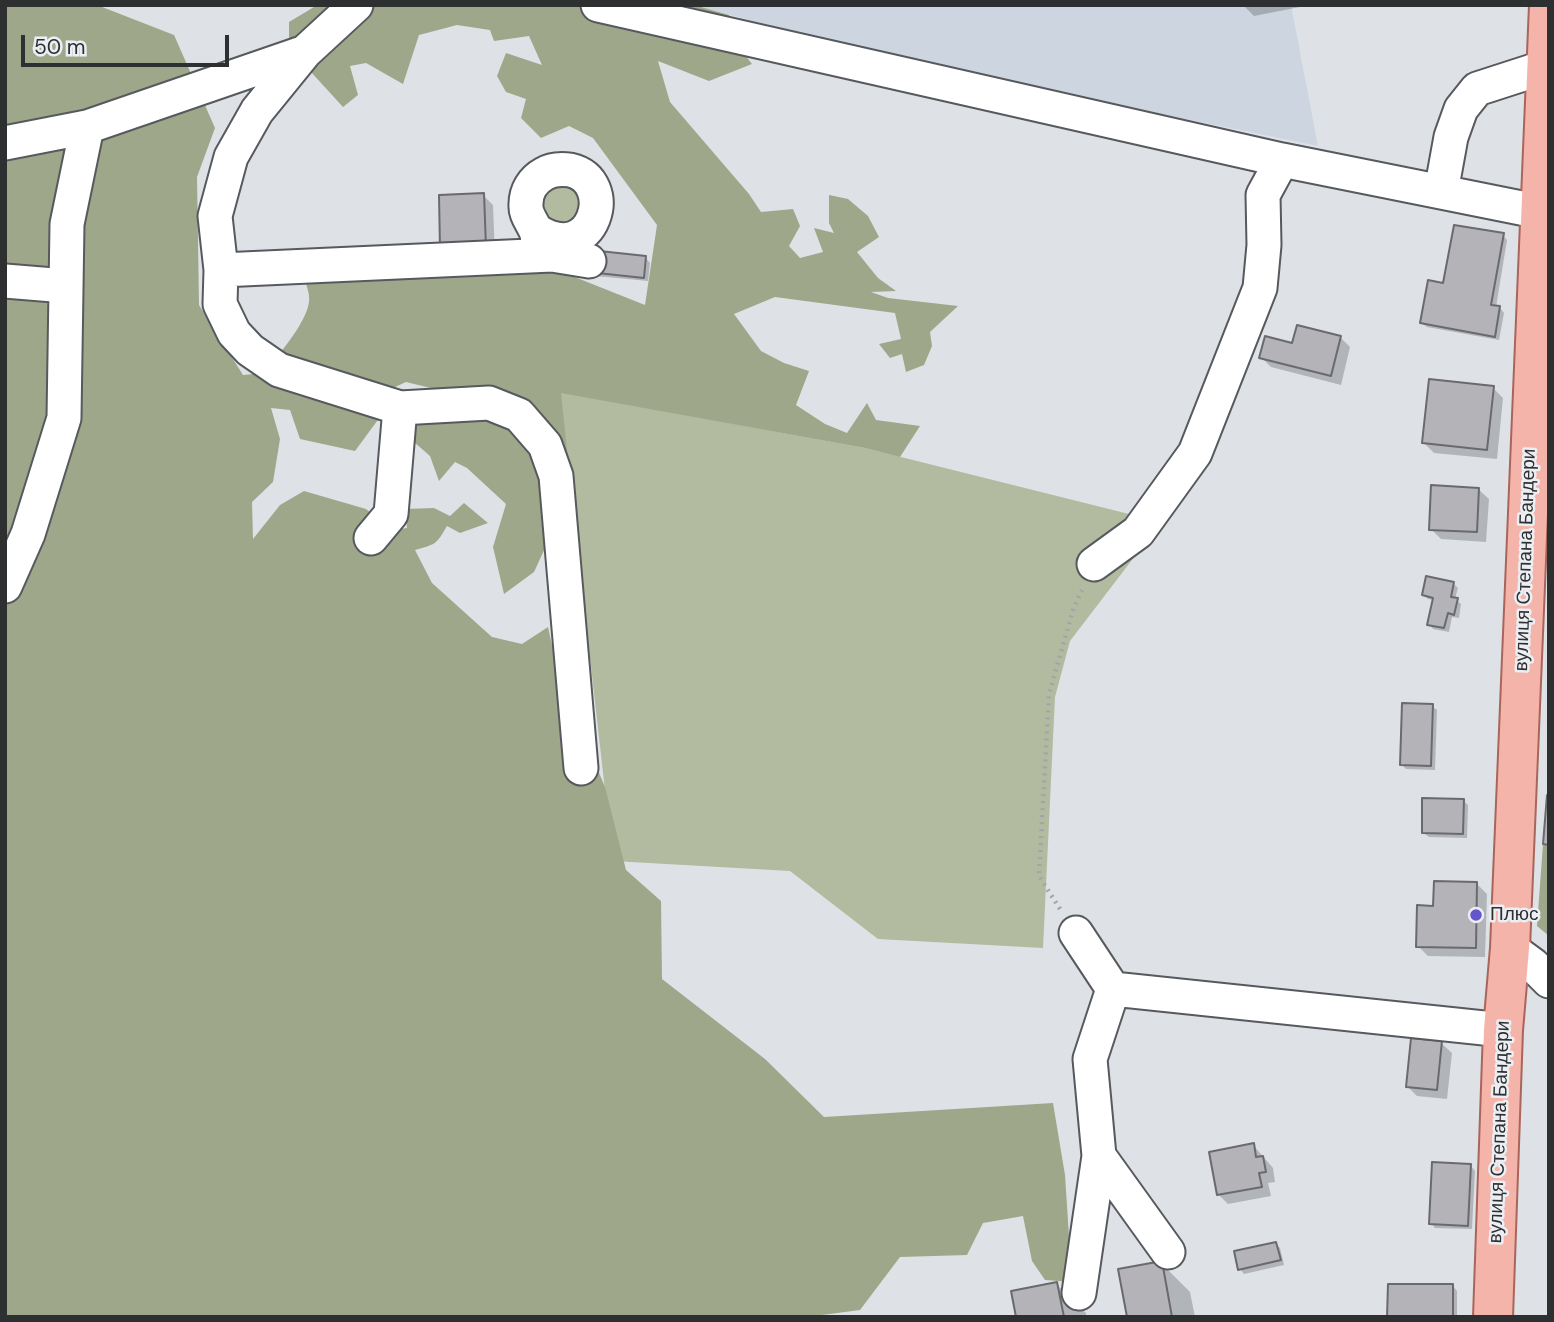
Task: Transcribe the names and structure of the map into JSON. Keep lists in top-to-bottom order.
{
  "streets": {
    "main road": ["вулиця Степана Бандери"]
  },
  "places": ["Плюс"],
  "scale_bar": "50 m"
}
